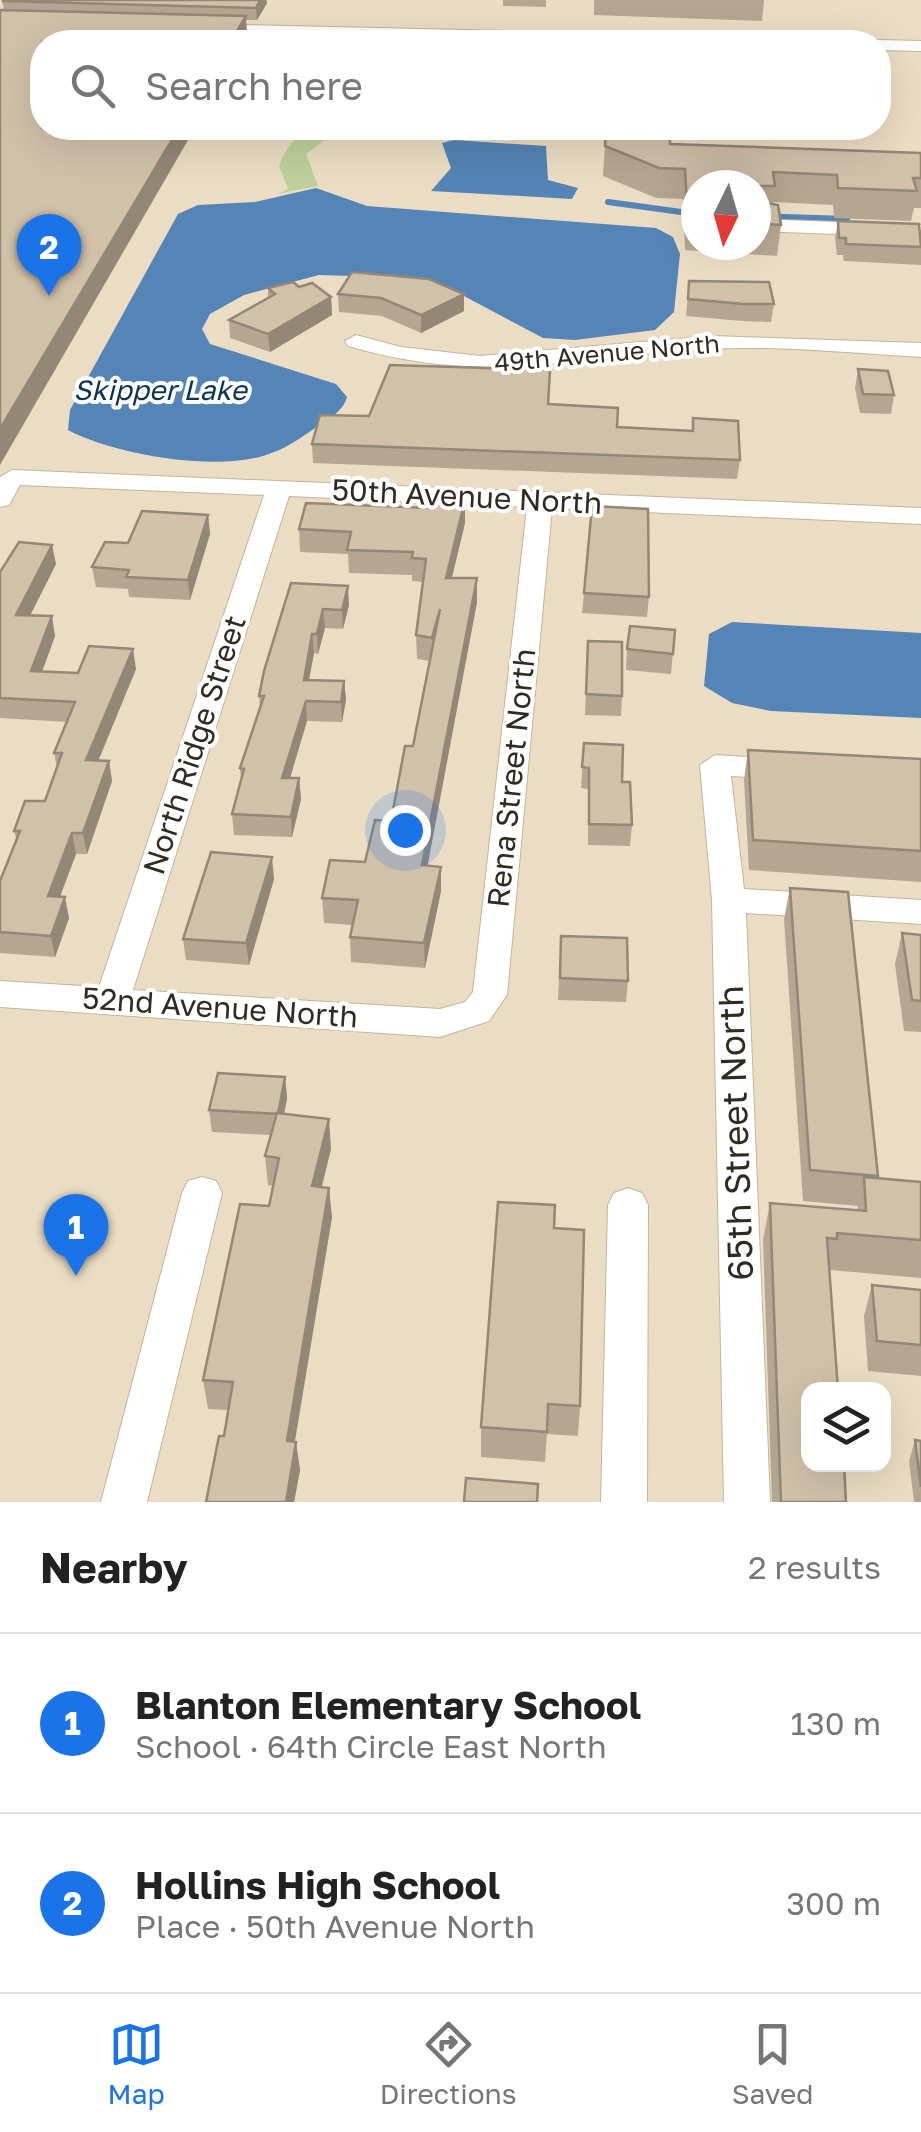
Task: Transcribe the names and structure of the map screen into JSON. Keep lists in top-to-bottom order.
{
  "streets": {
    "street": [
      "49th Avenue North",
      "50th Avenue North",
      "North Ridge Street",
      "Rena Street North",
      "52nd Avenue North",
      "65th Street North"
    ]
  },
  "crossings": [
    ["50th Avenue North", "North Ridge Street"],
    ["50th Avenue North", "Rena Street North"],
    ["North Ridge Street", "52nd Avenue North"],
    ["Rena Street North", "52nd Avenue North"]
  ],
  "water": ["Skipper Lake"],
  "north": "bottom",
  "page": {
    "search": "Search here",
    "pins": ["2", "1"],
    "heading": ["Nearby", "2 results"],
    "list": [
      {
        "mark": "1",
        "name": "Blanton Elementary School",
        "note": "School · 64th Circle East North",
        "value": "130 m"
      },
      {
        "mark": "2",
        "name": "Hollins High School",
        "note": "Place · 50th Avenue North",
        "value": "300 m"
      }
    ],
    "nav": ["Map", "Directions", "Saved"]
  }
}
